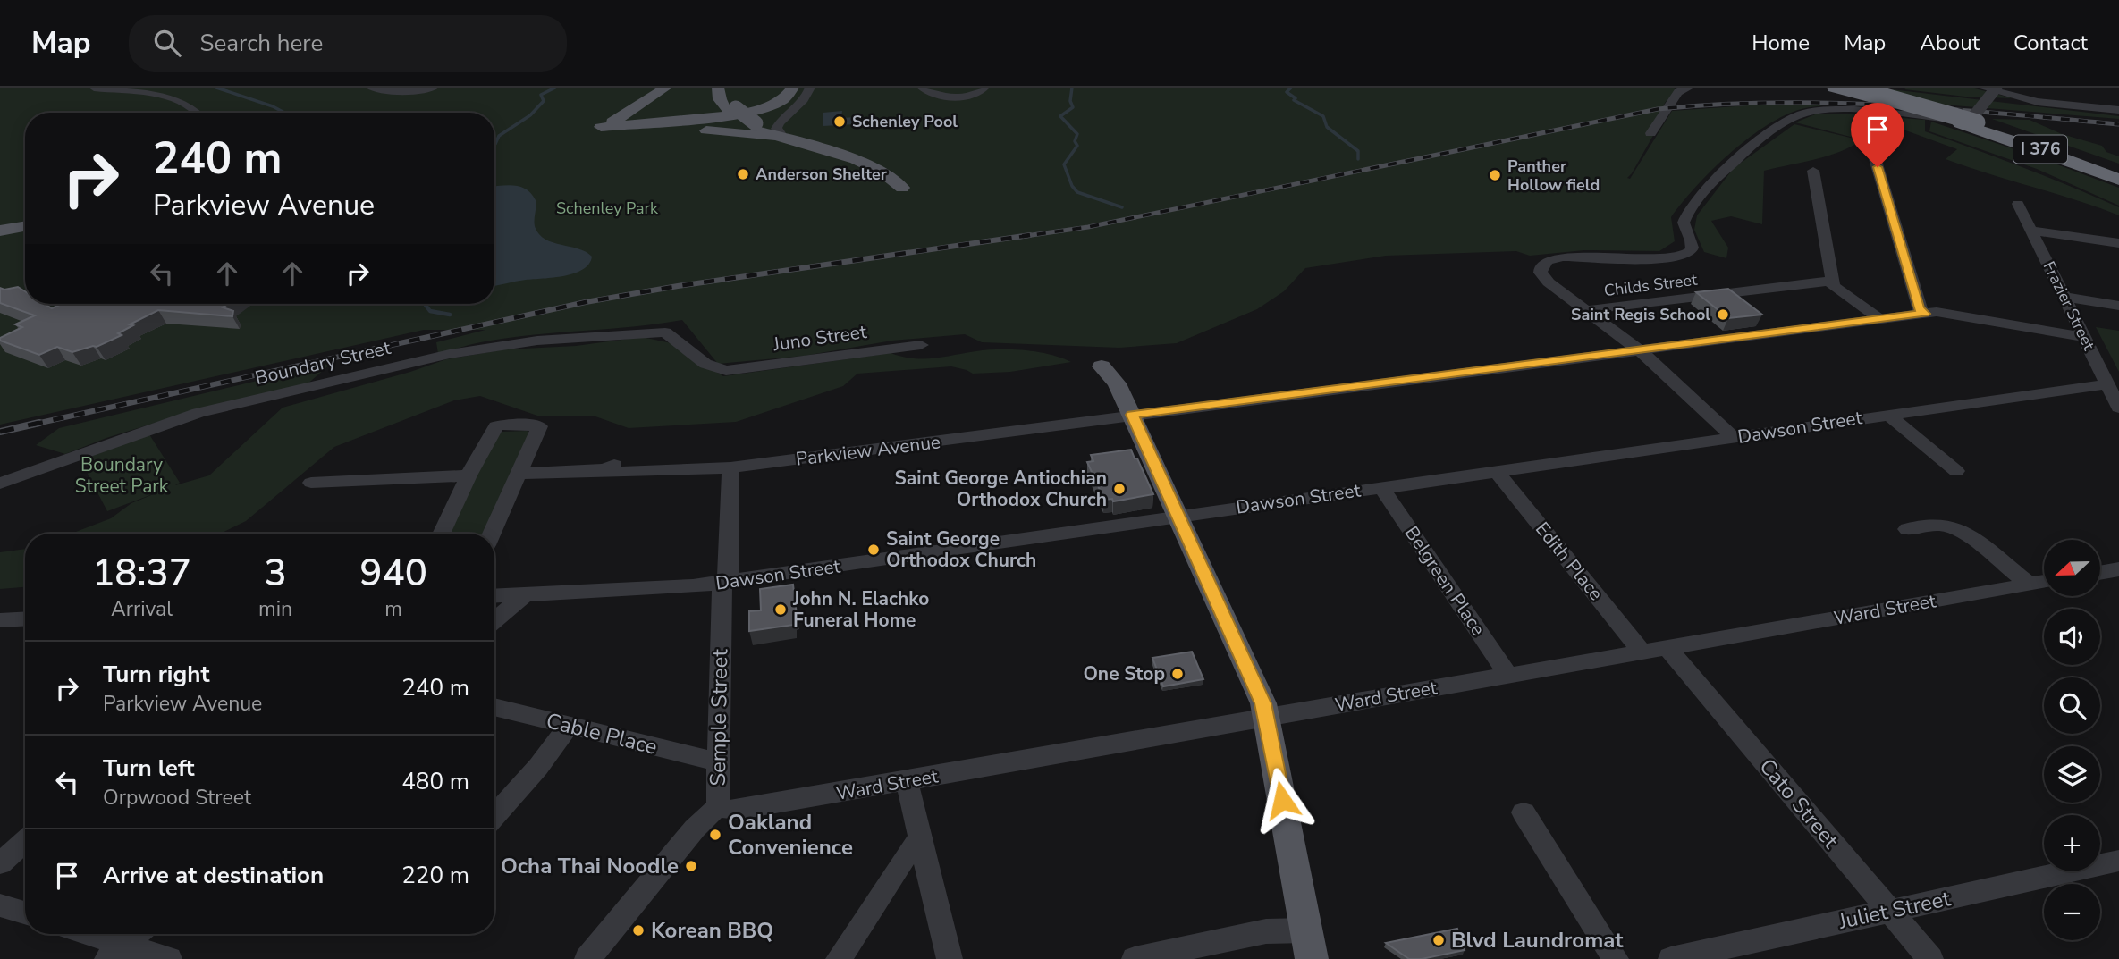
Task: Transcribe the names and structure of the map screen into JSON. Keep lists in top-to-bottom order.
{
  "streets": {
    "highway": ["I 376"],
    "street": [
      "Childs Street",
      "Frazier Street",
      "Juno Street",
      "Boundary Street",
      "Dawson Street",
      "Parkview Avenue",
      "Edith Place",
      "Belgreen Place",
      "Ward Street",
      "Semple Street",
      "Cable Place",
      "Cato Street",
      "Juliet Street"
    ]
  },
  "crossings": [
    ["Frazier Street", "Dawson Street"],
    ["Frazier Street", "Parkview Avenue"],
    ["Juno Street", "Boundary Street"],
    ["Dawson Street", "Edith Place"],
    ["Dawson Street", "Belgreen Place"],
    ["Dawson Street", "Semple Street"],
    ["Parkview Avenue", "Semple Street"],
    ["Edith Place", "Ward Street"],
    ["Belgreen Place", "Ward Street"],
    ["Ward Street", "Semple Street"],
    ["Ward Street", "Cato Street"],
    ["Semple Street", "Cable Place"],
    ["Cato Street", "Juliet Street"]
  ],
  "parks": ["Schenley Park", "Boundary Street Park"],
  "places": [
    "Schenley Pool",
    "Anderson Shelter",
    "Panther Hollow field",
    "Saint Regis School",
    "Saint George Antiochian Orthodox Church",
    "Saint George Orthodox Church",
    "John N. Elachko Funeral Home",
    "One Stop",
    "Oakland Convenience",
    "Ocha Thai Noodle",
    "Korean BBQ",
    "Blvd Laundromat"
  ],
  "north": "left",
  "page": {
    "header": "Map",
    "search": "Search here",
    "nav": [
      "Home",
      "Map",
      "About",
      "Contact"
    ],
    "turn": ["240 m", "Parkview Avenue"],
    "eta": [
      "18:37",
      "Arrival",
      "3",
      "min",
      "940",
      "m"
    ],
    "map_buttons": ["+", "−"],
    "list": [
      {
        "name": "Turn right",
        "note": "Parkview Avenue",
        "value": "240 m"
      },
      {
        "name": "Turn left",
        "note": "Orpwood Street",
        "value": "480 m"
      },
      {
        "name": "Arrive at destination",
        "value": "220 m"
      }
    ]
  }
}
